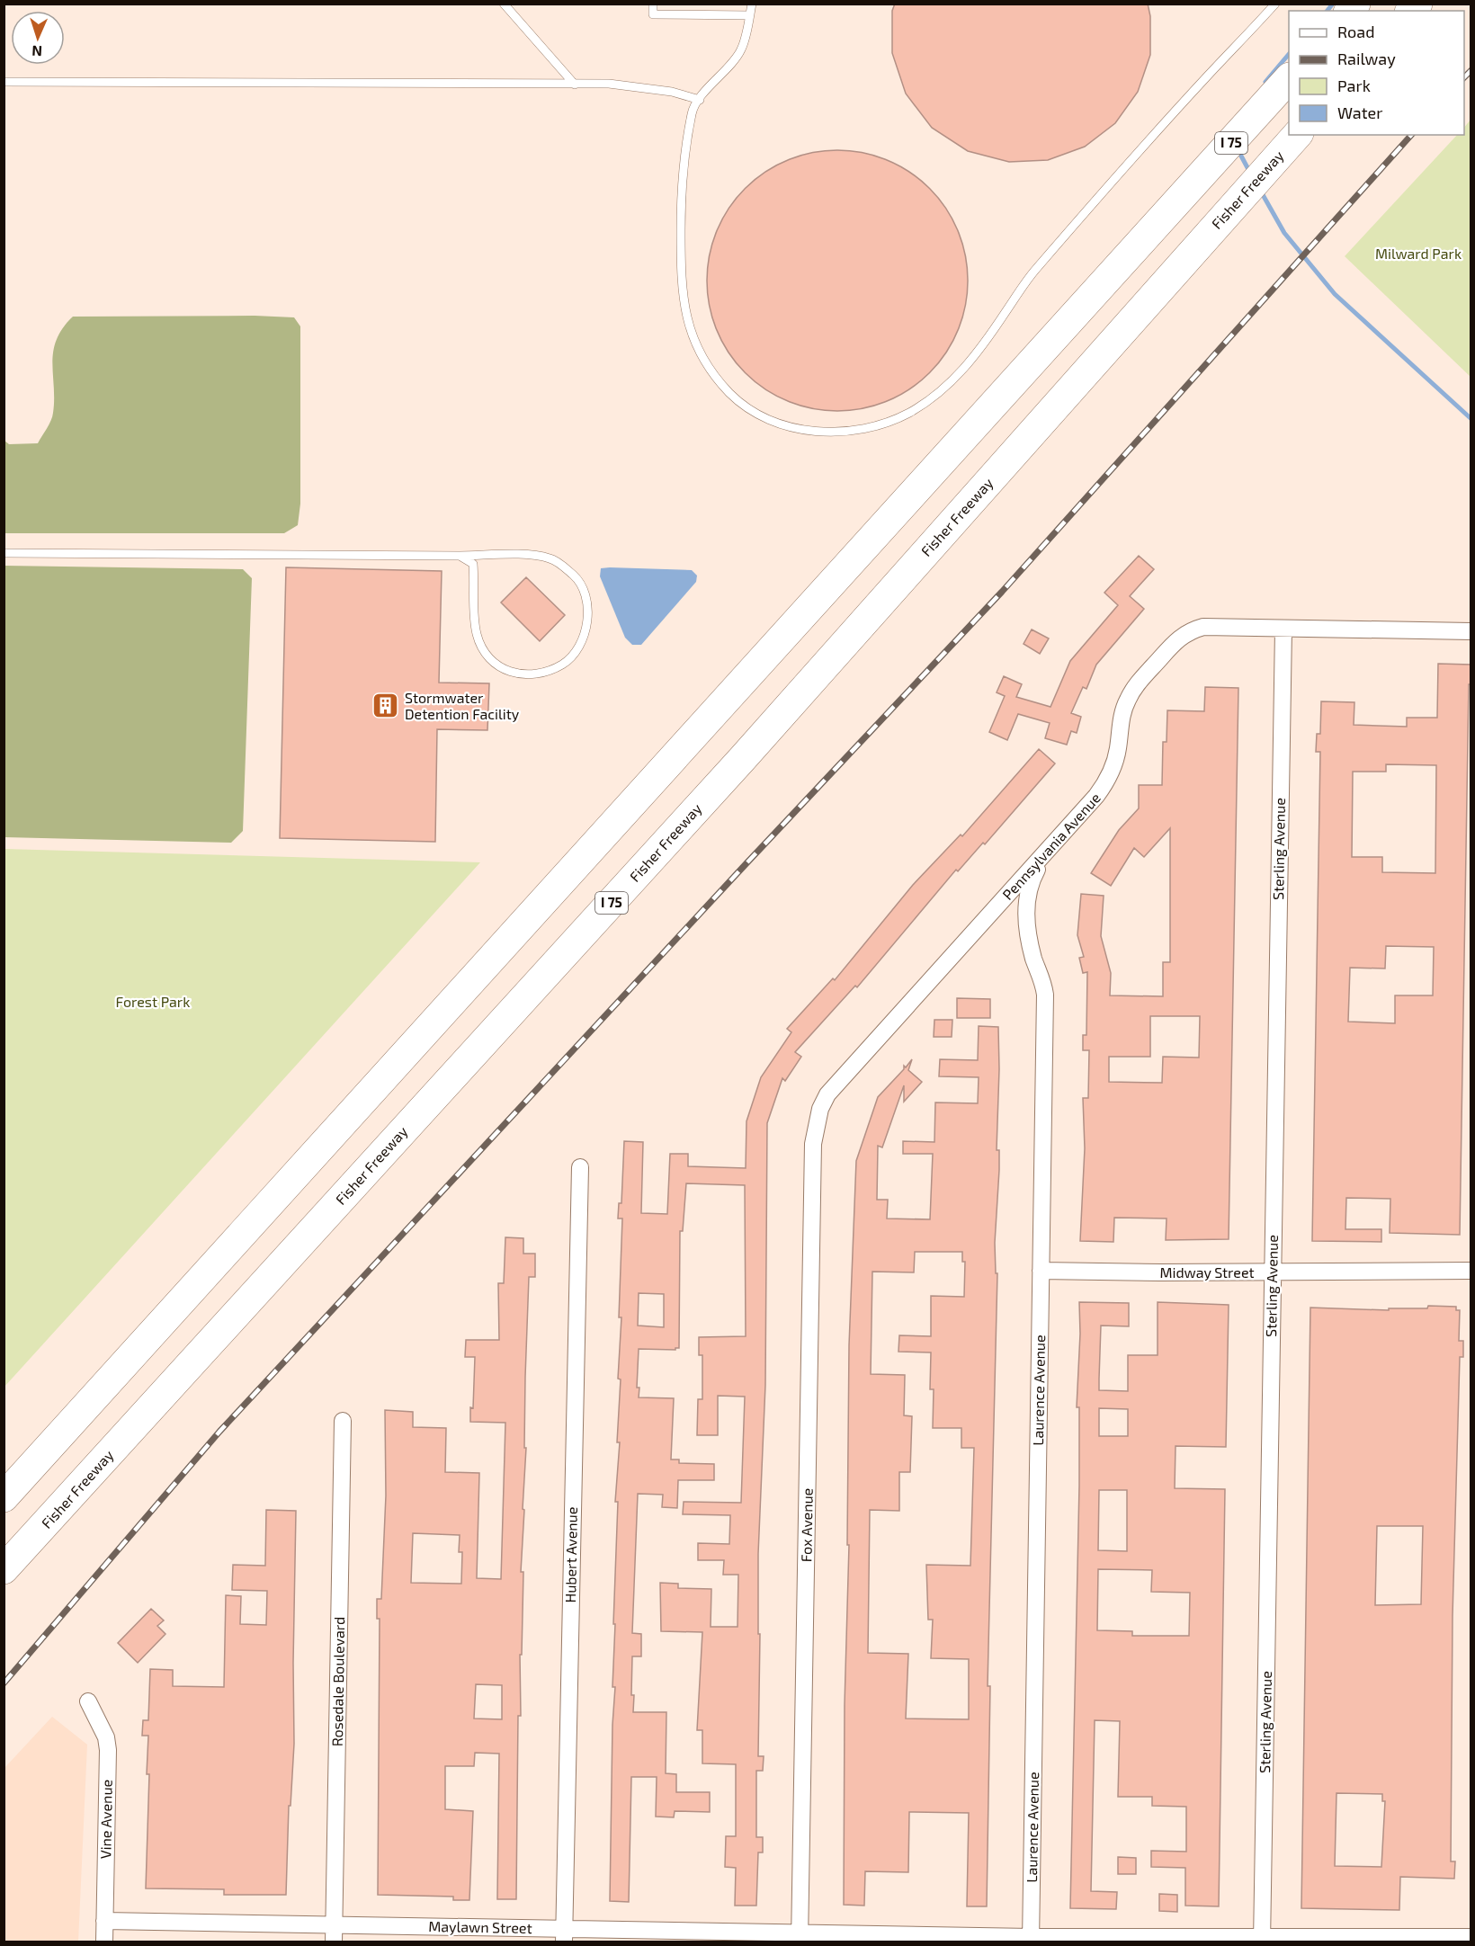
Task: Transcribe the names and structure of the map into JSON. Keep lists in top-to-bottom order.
{
  "streets": {
    "highway": ["I 75", "Fisher Freeway"],
    "street": [
      "Pennsylvania Avenue",
      "Sterling Avenue",
      "Midway Street",
      "Laurence Avenue",
      "Fox Avenue",
      "Hubert Avenue",
      "Rosedale Boulevard",
      "Vine Avenue",
      "Maylawn Street"
    ]
  },
  "crossings": [
    ["Pennsylvania Avenue", "Sterling Avenue"],
    ["Pennsylvania Avenue", "Laurence Avenue"],
    ["Pennsylvania Avenue", "Fox Avenue"],
    ["Sterling Avenue", "Midway Street"],
    ["Sterling Avenue", "Maylawn Street"],
    ["Midway Street", "Laurence Avenue"],
    ["Laurence Avenue", "Maylawn Street"],
    ["Fox Avenue", "Maylawn Street"],
    ["Hubert Avenue", "Maylawn Street"],
    ["Rosedale Boulevard", "Maylawn Street"],
    ["Vine Avenue", "Maylawn Street"]
  ],
  "parks": ["Milward Park", "Forest Park"],
  "places": {
    "building": ["Stormwater Detention Facility"]
  },
  "legend": [
    "Road",
    "Railway",
    "Park",
    "Water"
  ],
  "north": "bottom"
}
